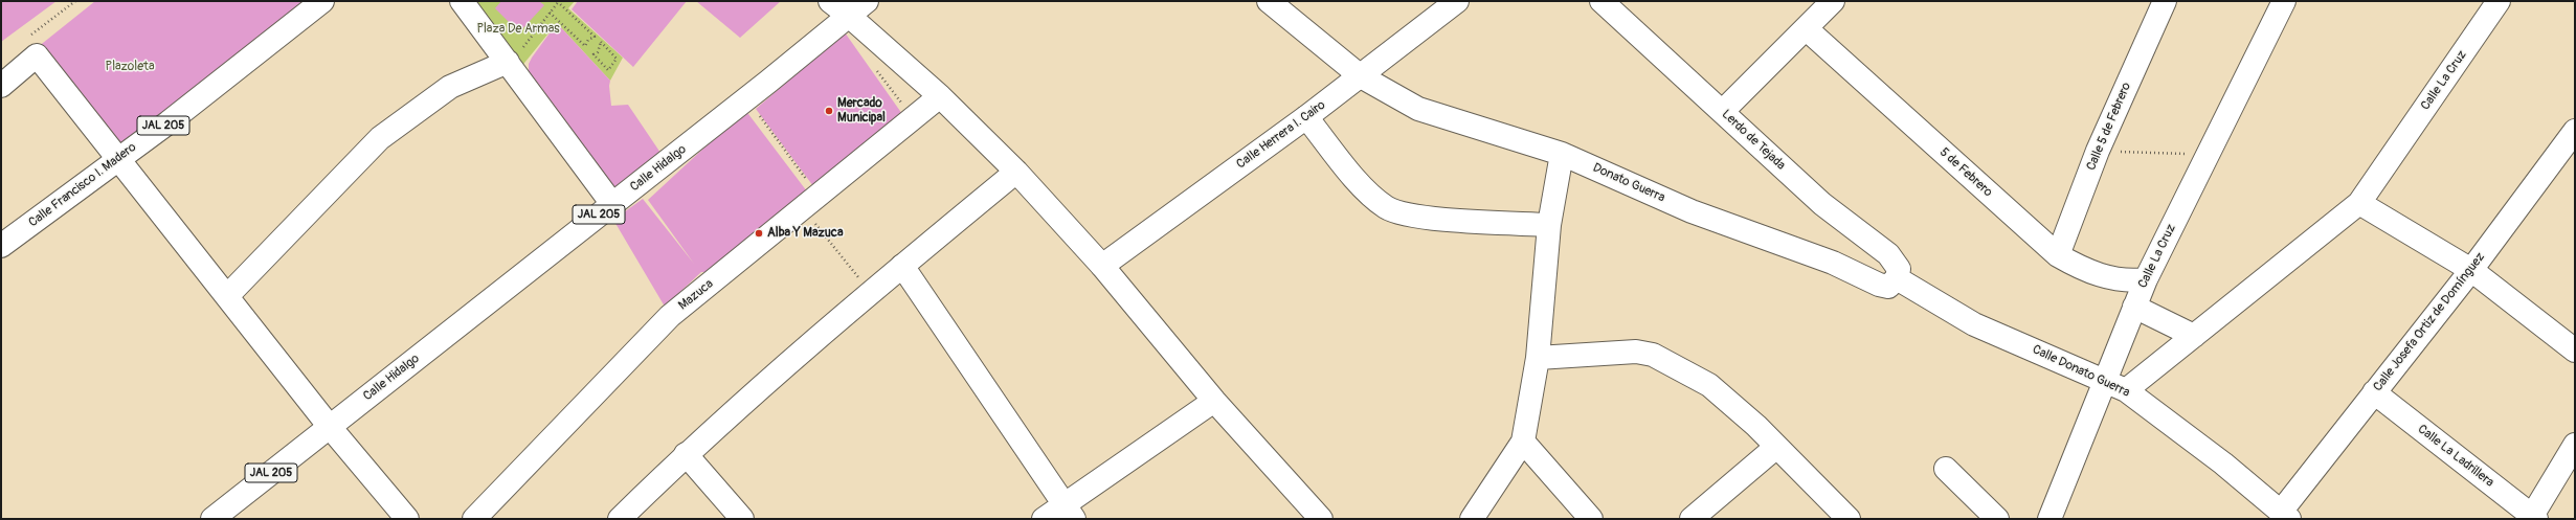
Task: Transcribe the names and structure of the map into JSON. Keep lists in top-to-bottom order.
{
  "streets": {
    "street": [
      "Calle La Cruz",
      "JAL 205",
      "Calle 5 de Febrero",
      "Calle Herrera I. Cairo",
      "Lerdo de Tejada",
      "Calle Hidalgo",
      "5 de Febrero",
      "Donato Guerra",
      "Calle Francisco I. Madero",
      "Mazuca",
      "Calle Josefa Ortiz de Domínguez",
      "Calle Donato Guerra",
      "Calle La Ladrillera"
    ]
  },
  "crossings": [
    ["Calle La Cruz", "5 de Febrero"],
    ["Calle La Cruz", "Calle Donato Guerra"],
    ["JAL 205", "Calle Hidalgo"],
    ["Calle 5 de Febrero", "5 de Febrero"],
    ["Calle Herrera I. Cairo", "Donato Guerra"],
    ["Lerdo de Tejada", "Donato Guerra"],
    ["Lerdo de Tejada", "Calle Donato Guerra"],
    ["Donato Guerra", "Calle Donato Guerra"],
    ["Calle Josefa Ortiz de Domínguez", "Calle Donato Guerra"],
    ["Calle Josefa Ortiz de Domínguez", "Calle La Ladrillera"]
  ],
  "parks": ["Plaza De Armas", "Plazoleta"],
  "places": ["Mercado Municipal", "Alba Y Mazuca"]
}
